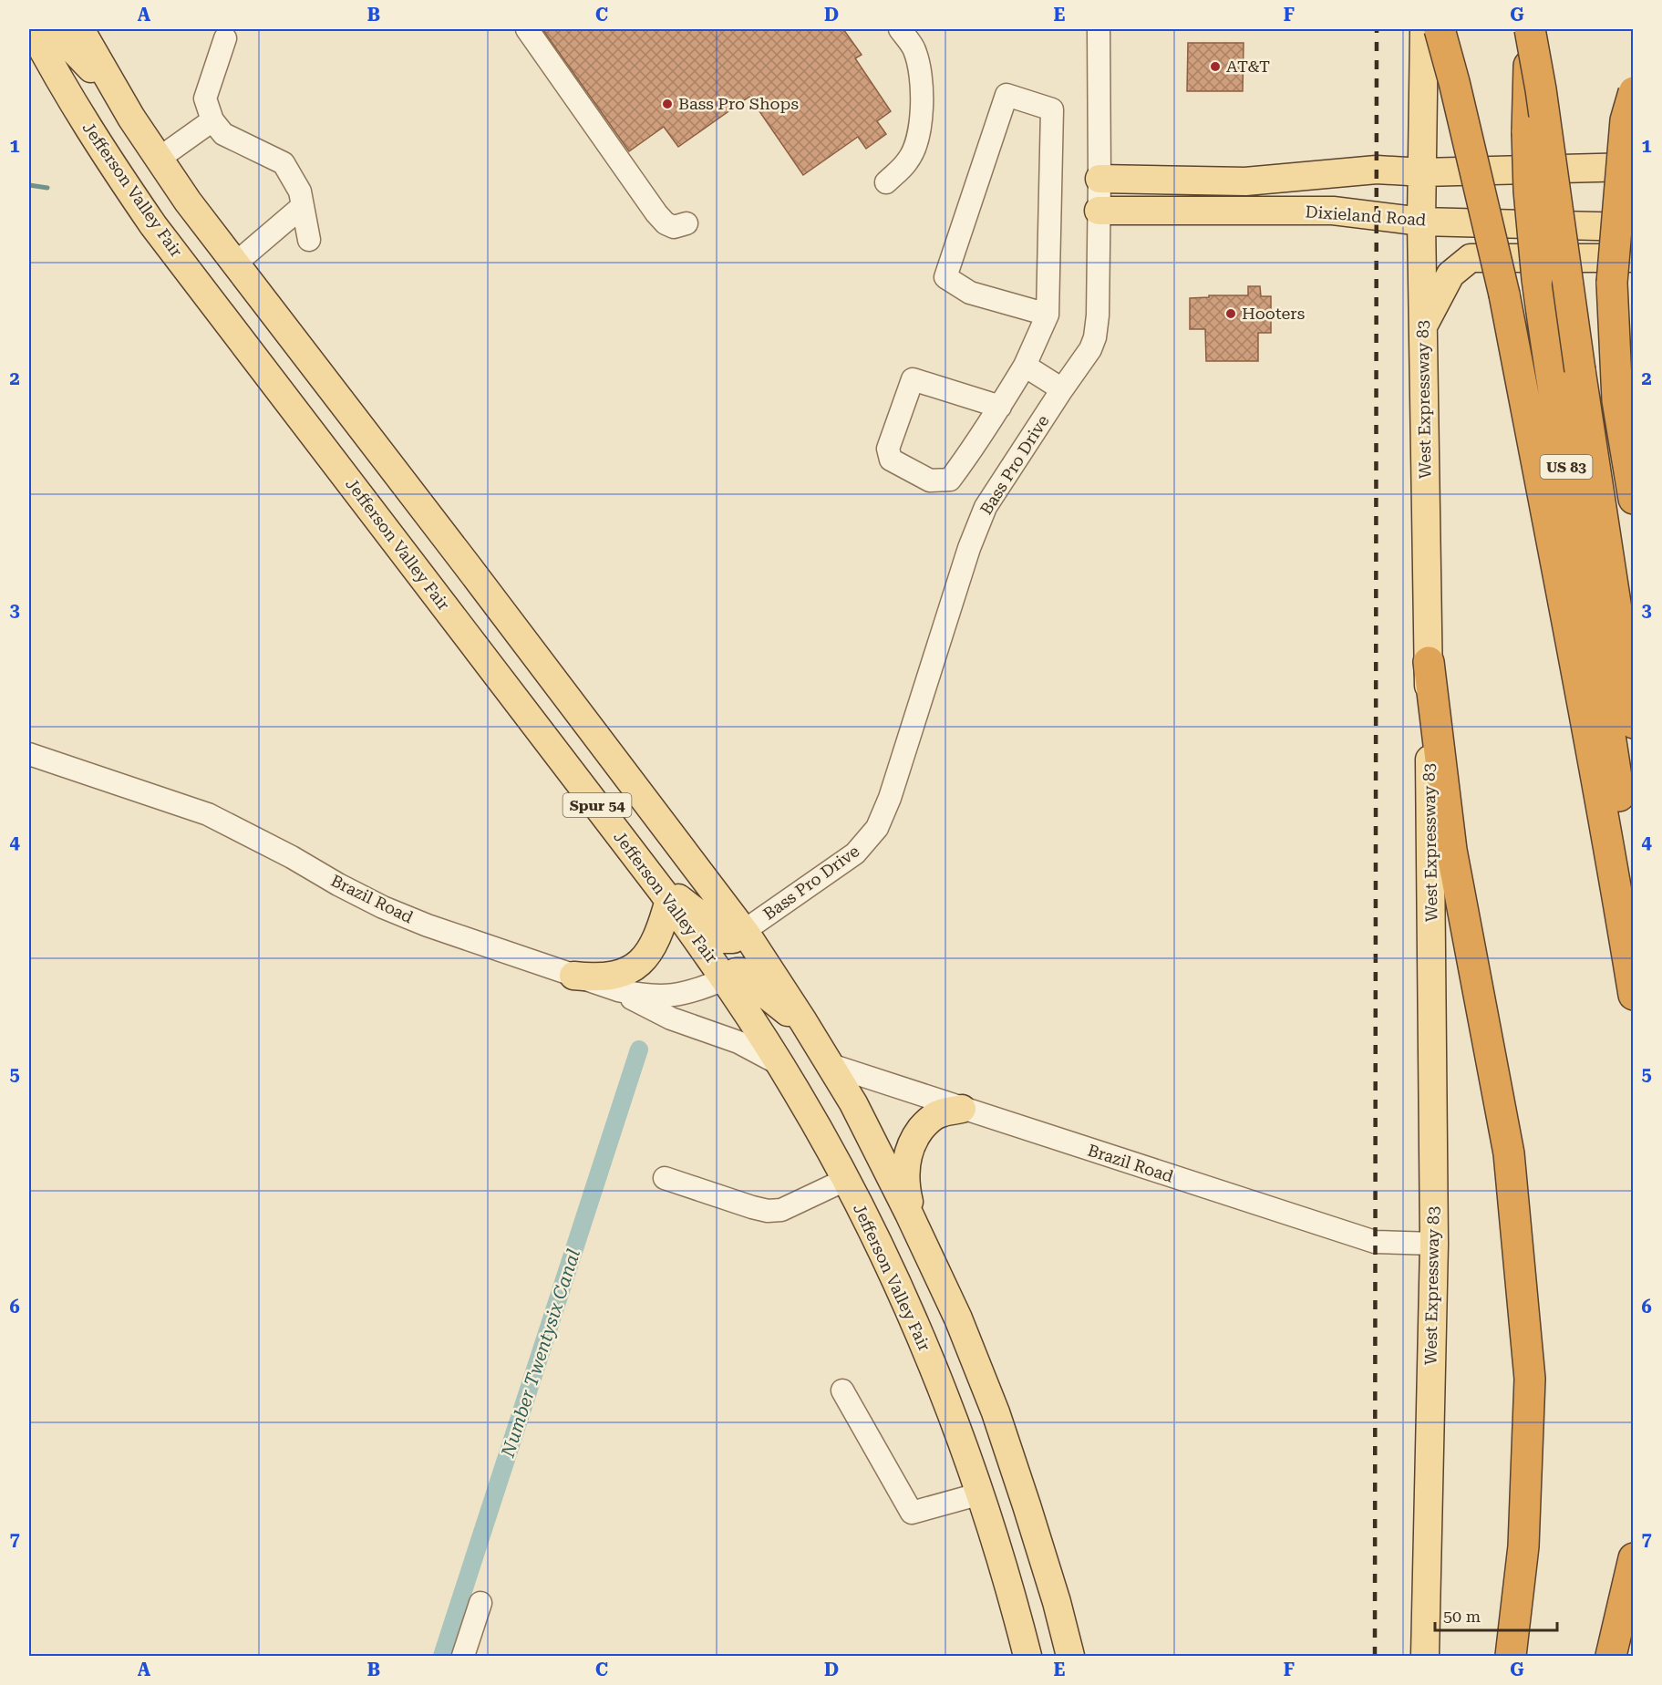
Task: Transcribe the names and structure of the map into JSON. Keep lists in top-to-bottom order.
{
  "streets": {
    "highway": ["US 83"],
    "main road": [
      "Jefferson Valley Fair",
      "Dixieland Road",
      "West Expressway 83",
      "Spur 54"
    ],
    "street": ["Bass Pro Drive", "Brazil Road"]
  },
  "crossings": [
    ["Jefferson Valley Fair", "Brazil Road"],
    ["Dixieland Road", "West Expressway 83"],
    ["Dixieland Road", "Bass Pro Drive"],
    ["West Expressway 83", "Brazil Road"],
    ["Bass Pro Drive", "Spur 54"],
    ["Spur 54", "Brazil Road"]
  ],
  "water": ["Number Twentysix Canal"],
  "places": ["AT&T", "Bass Pro Shops", "Hooters"],
  "scale_bar": "50 m",
  "grid": {
    "columns": [
      "A",
      "B",
      "C",
      "D",
      "E",
      "F",
      "G"
    ],
    "rows": [
      "1",
      "2",
      "3",
      "4",
      "5",
      "6",
      "7"
    ]
  }
}
